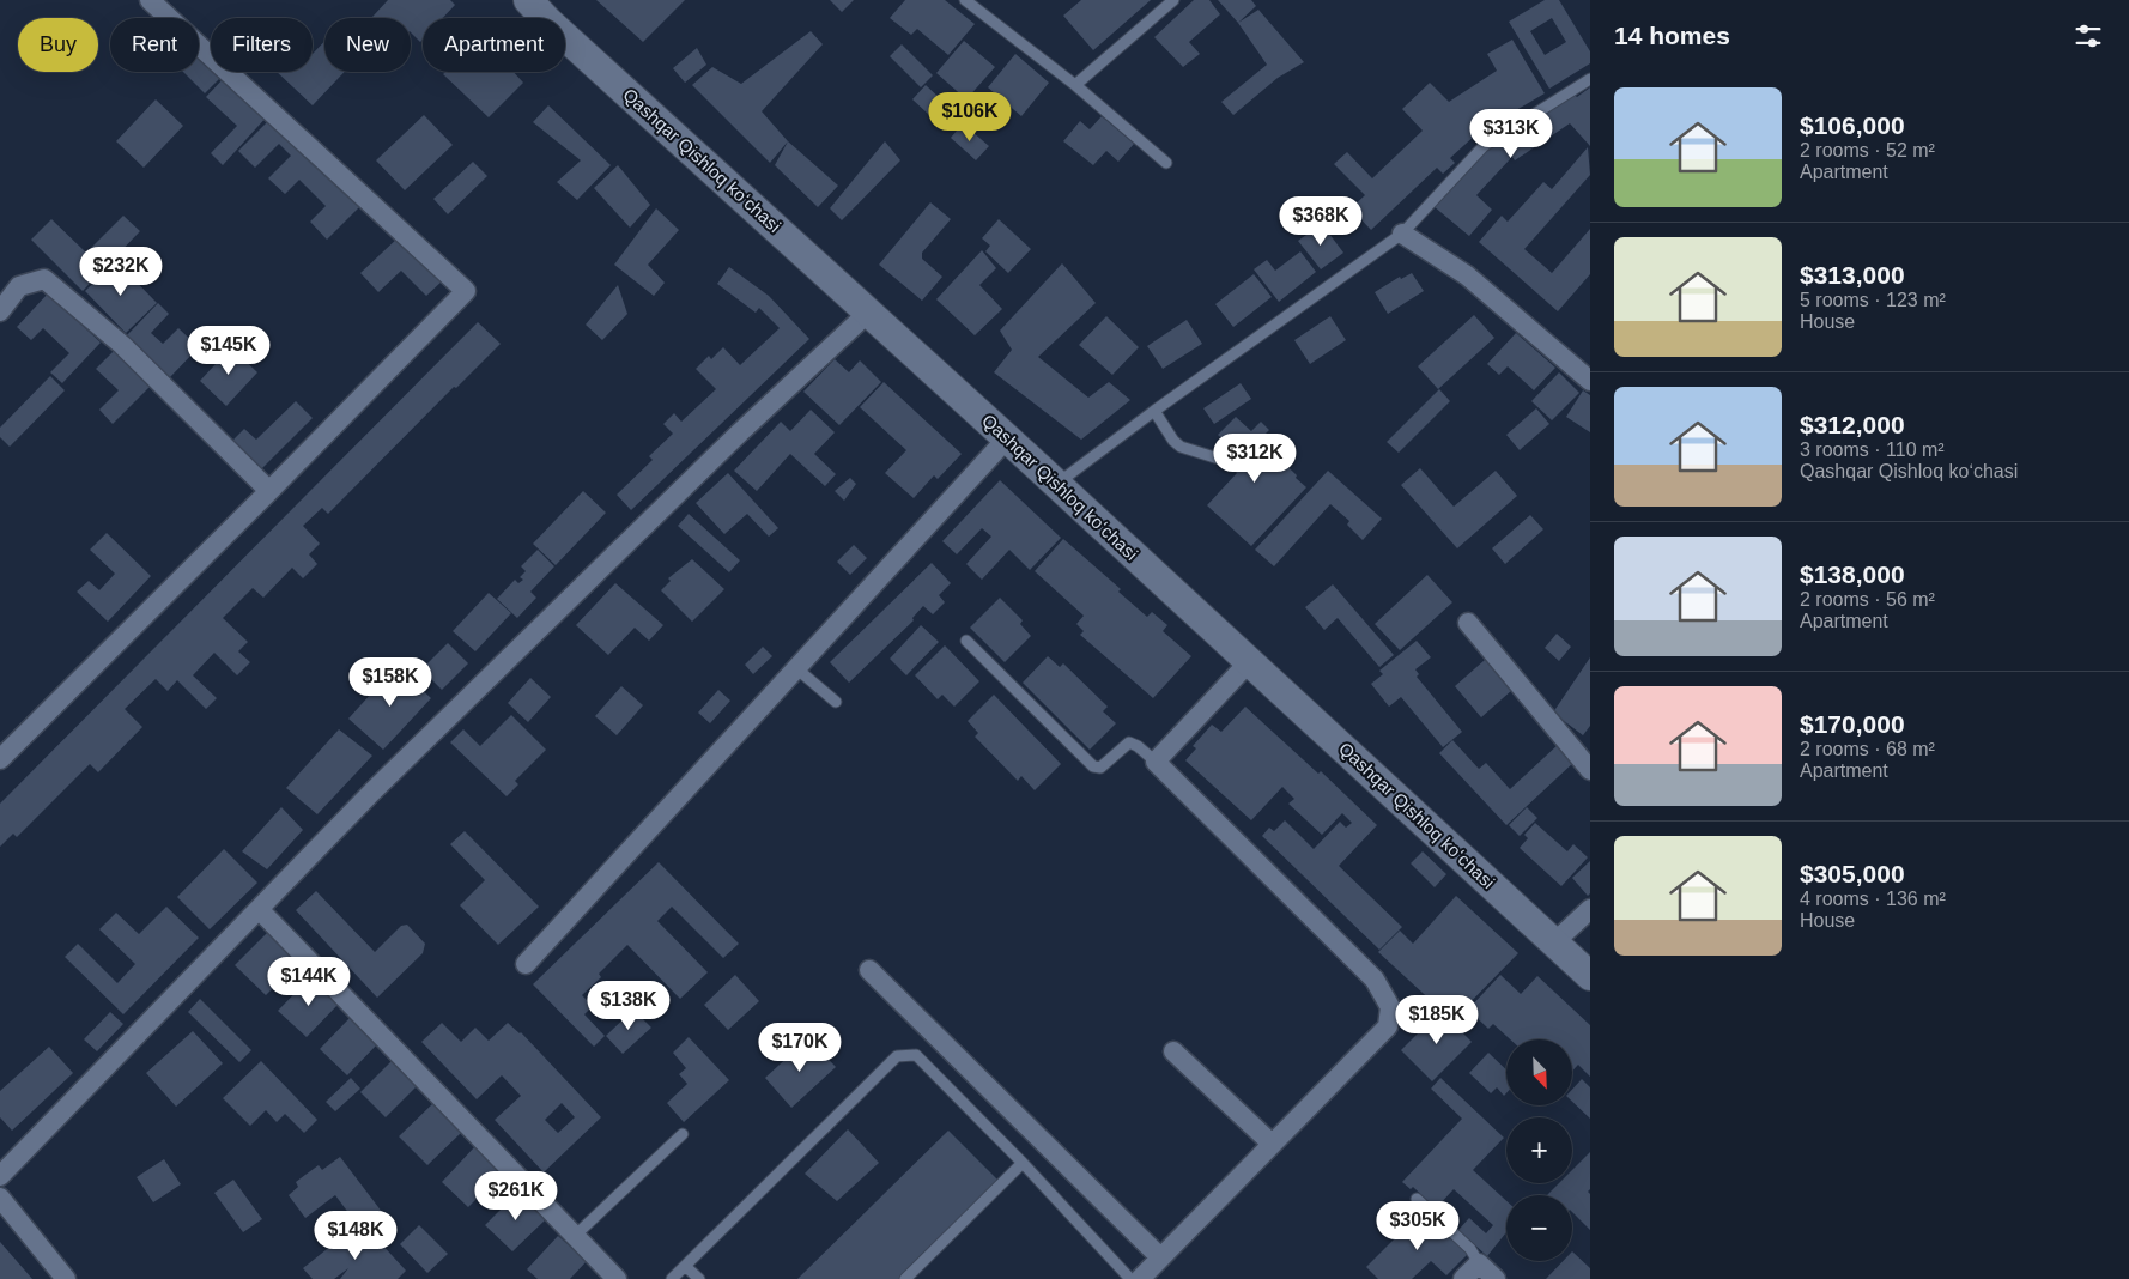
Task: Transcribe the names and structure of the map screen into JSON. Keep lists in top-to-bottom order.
{
  "streets": {
    "main road": ["Qashqar Qishloq koʻchasi"]
  },
  "north": "bottom right",
  "page": {
    "heading": "14 homes",
    "chip": [
      "Buy",
      "Rent",
      "Filters",
      "New",
      "Apartment"
    ],
    "list": [
      {
        "name": "$106,000",
        "note": "2 rooms · 52 m² · Apartment"
      },
      {
        "name": "$313,000",
        "note": "5 rooms · 123 m² · House"
      },
      {
        "name": "$312,000",
        "note": "3 rooms · 110 m² · Qashqar Qishloq koʻchasi"
      },
      {
        "name": "$138,000",
        "note": "2 rooms · 56 m² · Apartment"
      },
      {
        "name": "$170,000",
        "note": "2 rooms · 68 m² · Apartment"
      },
      {
        "name": "$305,000",
        "note": "4 rooms · 136 m² · House"
      }
    ],
    "price": [
      "$106K",
      "$313K",
      "$368K",
      "$232K",
      "$145K",
      "$312K",
      "$158K",
      "$144K",
      "$138K",
      "$185K",
      "$170K",
      "$261K",
      "$305K",
      "$148K"
    ],
    "map_buttons": ["+", "−"]
  }
}
